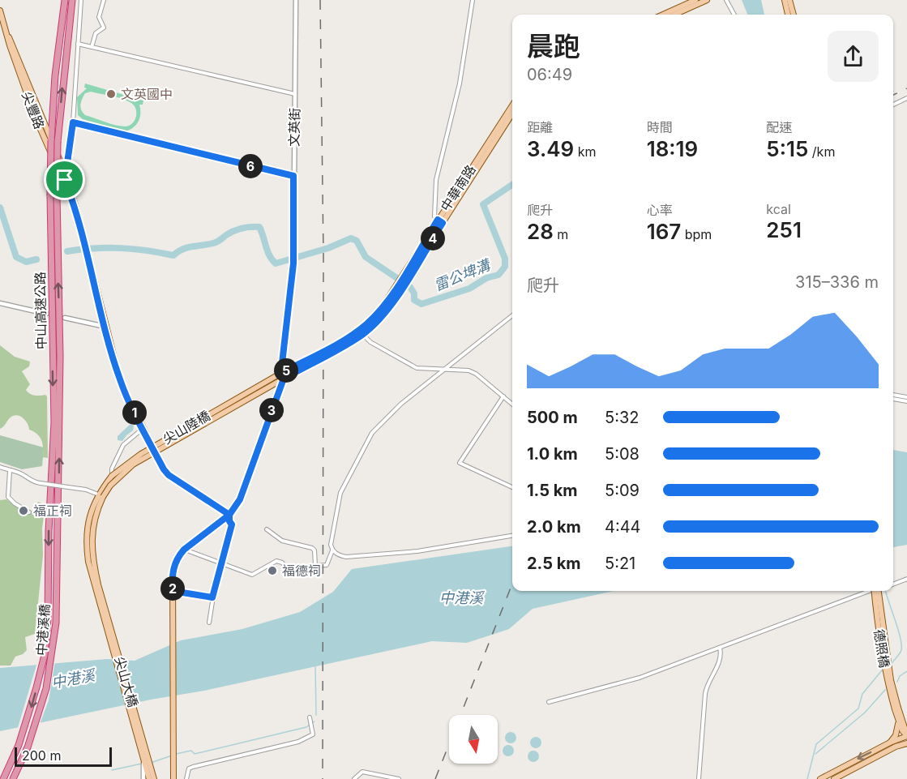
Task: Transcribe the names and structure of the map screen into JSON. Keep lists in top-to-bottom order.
{
  "streets": {
    "highway": ["中山高速公路", "中港溪橋"],
    "main road": [
      "尖豐路",
      "中華南路",
      "尖山陸橋",
      "德照橋",
      "尖山大橋"
    ],
    "street": ["文英街"]
  },
  "crossings": [
    ["文英街", "尖山陸橋"],
    ["中山高速公路", "中港溪橋"]
  ],
  "water": ["雷公埤溝", "中港溪"],
  "places": ["文英國中", "福正祠", "福德祠"],
  "scale_bar": "200 m",
  "north": "bottom",
  "page": {
    "heading": ["晨跑", "06:49"],
    "stats": [
      ["距離", "3.49 km"],
      ["時間", "18:19"],
      ["配速", "5:15 /km"],
      ["爬升", "28 m"],
      ["心率", "167 bpm"],
      ["kcal", "251"]
    ],
    "pins": [
      "6",
      "4",
      "5",
      "3",
      "1",
      "2"
    ],
    "chart": ["爬升", "315–336 m"],
    "list": [
      {
        "name": "500 m",
        "note": "5:32"
      },
      {
        "name": "1.0 km",
        "note": "5:08"
      },
      {
        "name": "1.5 km",
        "note": "5:09"
      },
      {
        "name": "2.0 km",
        "note": "4:44"
      },
      {
        "name": "2.5 km",
        "note": "5:21"
      }
    ],
    "scale": "200 m"
  }
}
